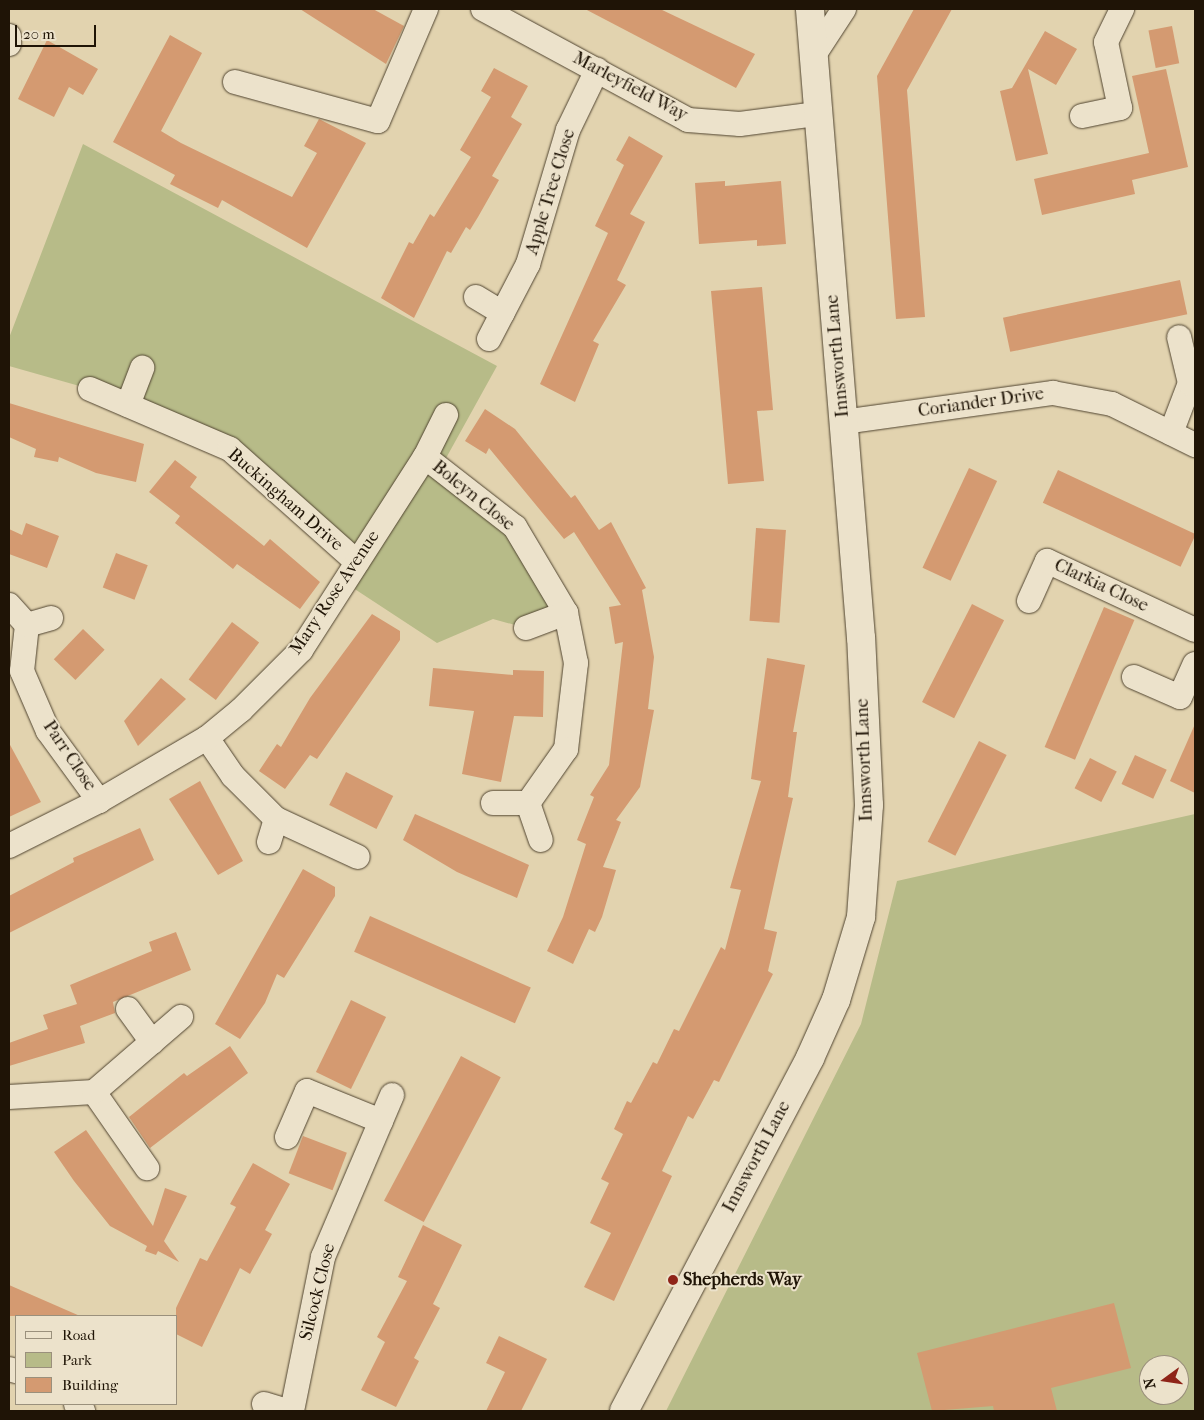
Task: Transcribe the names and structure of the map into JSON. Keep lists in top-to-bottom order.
{
  "streets": {
    "street": [
      "Marleyfield Way",
      "Apple Tree Close",
      "Innsworth Lane",
      "Coriander Drive",
      "Boleyn Close",
      "Buckingham Drive",
      "Clarkia Close",
      "Mary Rose Avenue",
      "Parr Close",
      "Silcock Close"
    ]
  },
  "crossings": [
    ["Marleyfield Way", "Apple Tree Close"],
    ["Marleyfield Way", "Innsworth Lane"],
    ["Innsworth Lane", "Coriander Drive"],
    ["Boleyn Close", "Mary Rose Avenue"],
    ["Buckingham Drive", "Mary Rose Avenue"],
    ["Mary Rose Avenue", "Parr Close"]
  ],
  "places": ["Shepherds Way"],
  "legend": ["Road", "Park", "Building"],
  "scale_bar": "20 m",
  "north": "left"
}
